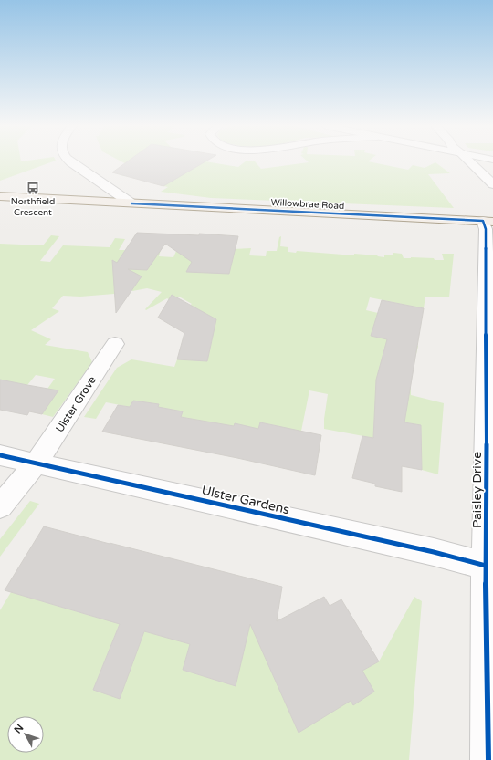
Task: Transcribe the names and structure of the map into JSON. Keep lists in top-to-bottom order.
{
  "streets": {
    "main road": ["Willowbrae Road"],
    "street": ["Ulster Grove", "Paisley Drive", "Ulster Gardens"]
  },
  "crossings": [
    ["Willowbrae Road", "Paisley Drive"],
    ["Ulster Grove", "Ulster Gardens"],
    ["Paisley Drive", "Ulster Gardens"]
  ],
  "places": {
    "bus stop": ["Northfield Crescent"]
  },
  "north": "top left"
}
